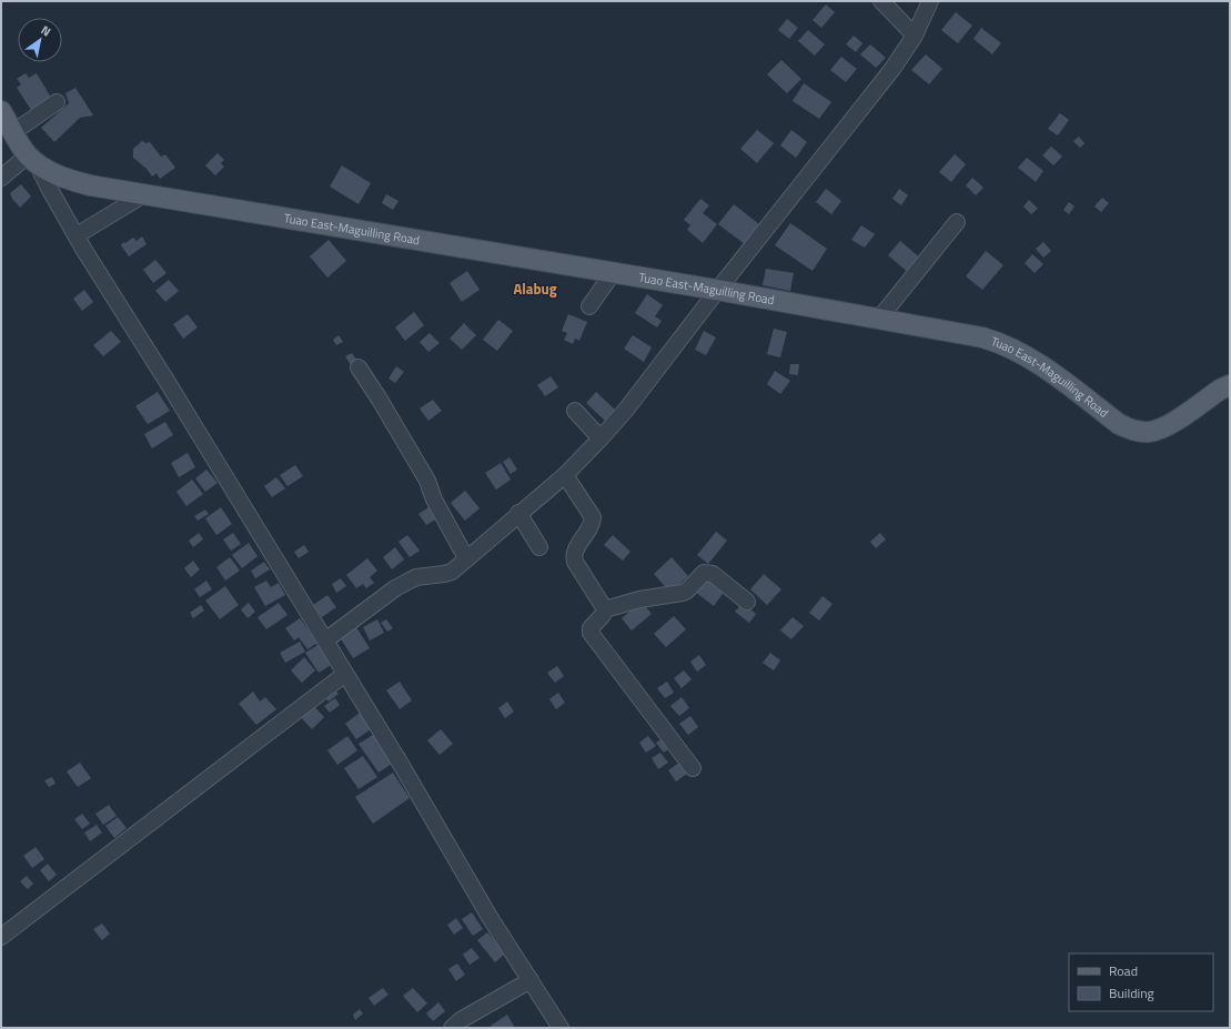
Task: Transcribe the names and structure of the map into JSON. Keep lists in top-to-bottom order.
{
  "streets": {
    "main road": ["Tuao East-Maguilling Road"]
  },
  "districts": ["Alabug"],
  "legend": ["Road", "Building"],
  "north": "top right"
}
